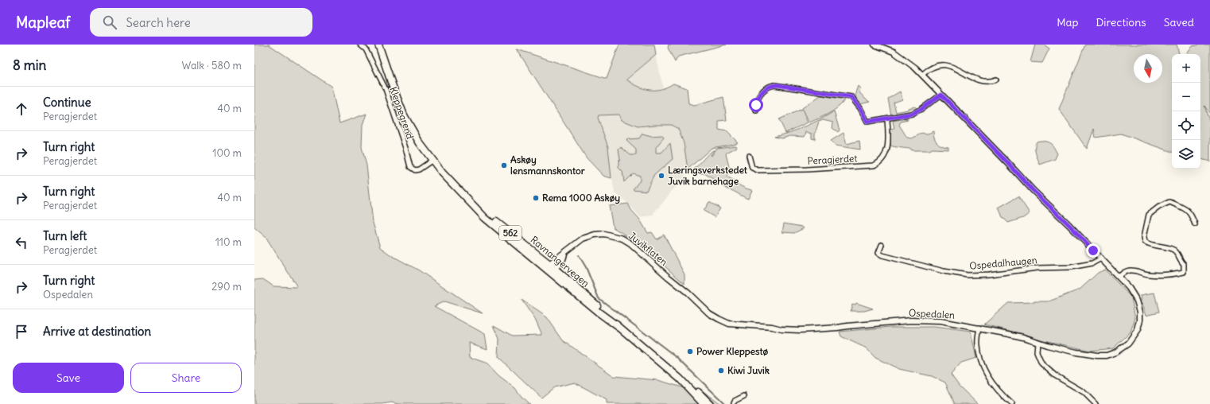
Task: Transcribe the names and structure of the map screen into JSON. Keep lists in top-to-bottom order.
{
  "streets": {
    "main road": ["562", "Ravnangervegen"],
    "street": [
      "Kleppegrend",
      "Peragjerdet",
      "Juvikflaten",
      "Ospedalhaugen",
      "Ospedalen"
    ]
  },
  "crossings": [
    ["Kleppegrend", "Ravnangervegen"],
    ["Juvikflaten", "Ravnangervegen"],
    ["Juvikflaten", "Ospedalen"],
    ["Ospedalhaugen", "Ospedalen"]
  ],
  "places": [
    "Askøy lensmannskontor",
    "Læringsverkstedet Juvik barnehage",
    "Rema 1000 Askøy",
    "Power Kleppestø",
    "Kiwi Juvik"
  ],
  "north": "bottom",
  "page": {
    "header": "Mapleaf",
    "search": "Search here",
    "nav": ["Map", "Directions", "Saved"],
    "heading": ["8 min", "Walk · 580 m"],
    "map_buttons": ["+", "−"],
    "list": [
      ["Continue", "Peragjerdet", "40 m"],
      ["Turn right", "Peragjerdet", "100 m"],
      ["Turn right", "Peragjerdet", "40 m"],
      ["Turn left", "Peragjerdet", "110 m"],
      ["Turn right", "Ospedalen", "290 m"],
      "Arrive at destination"
    ],
    "buttons": ["Save", "Share"]
  }
}
